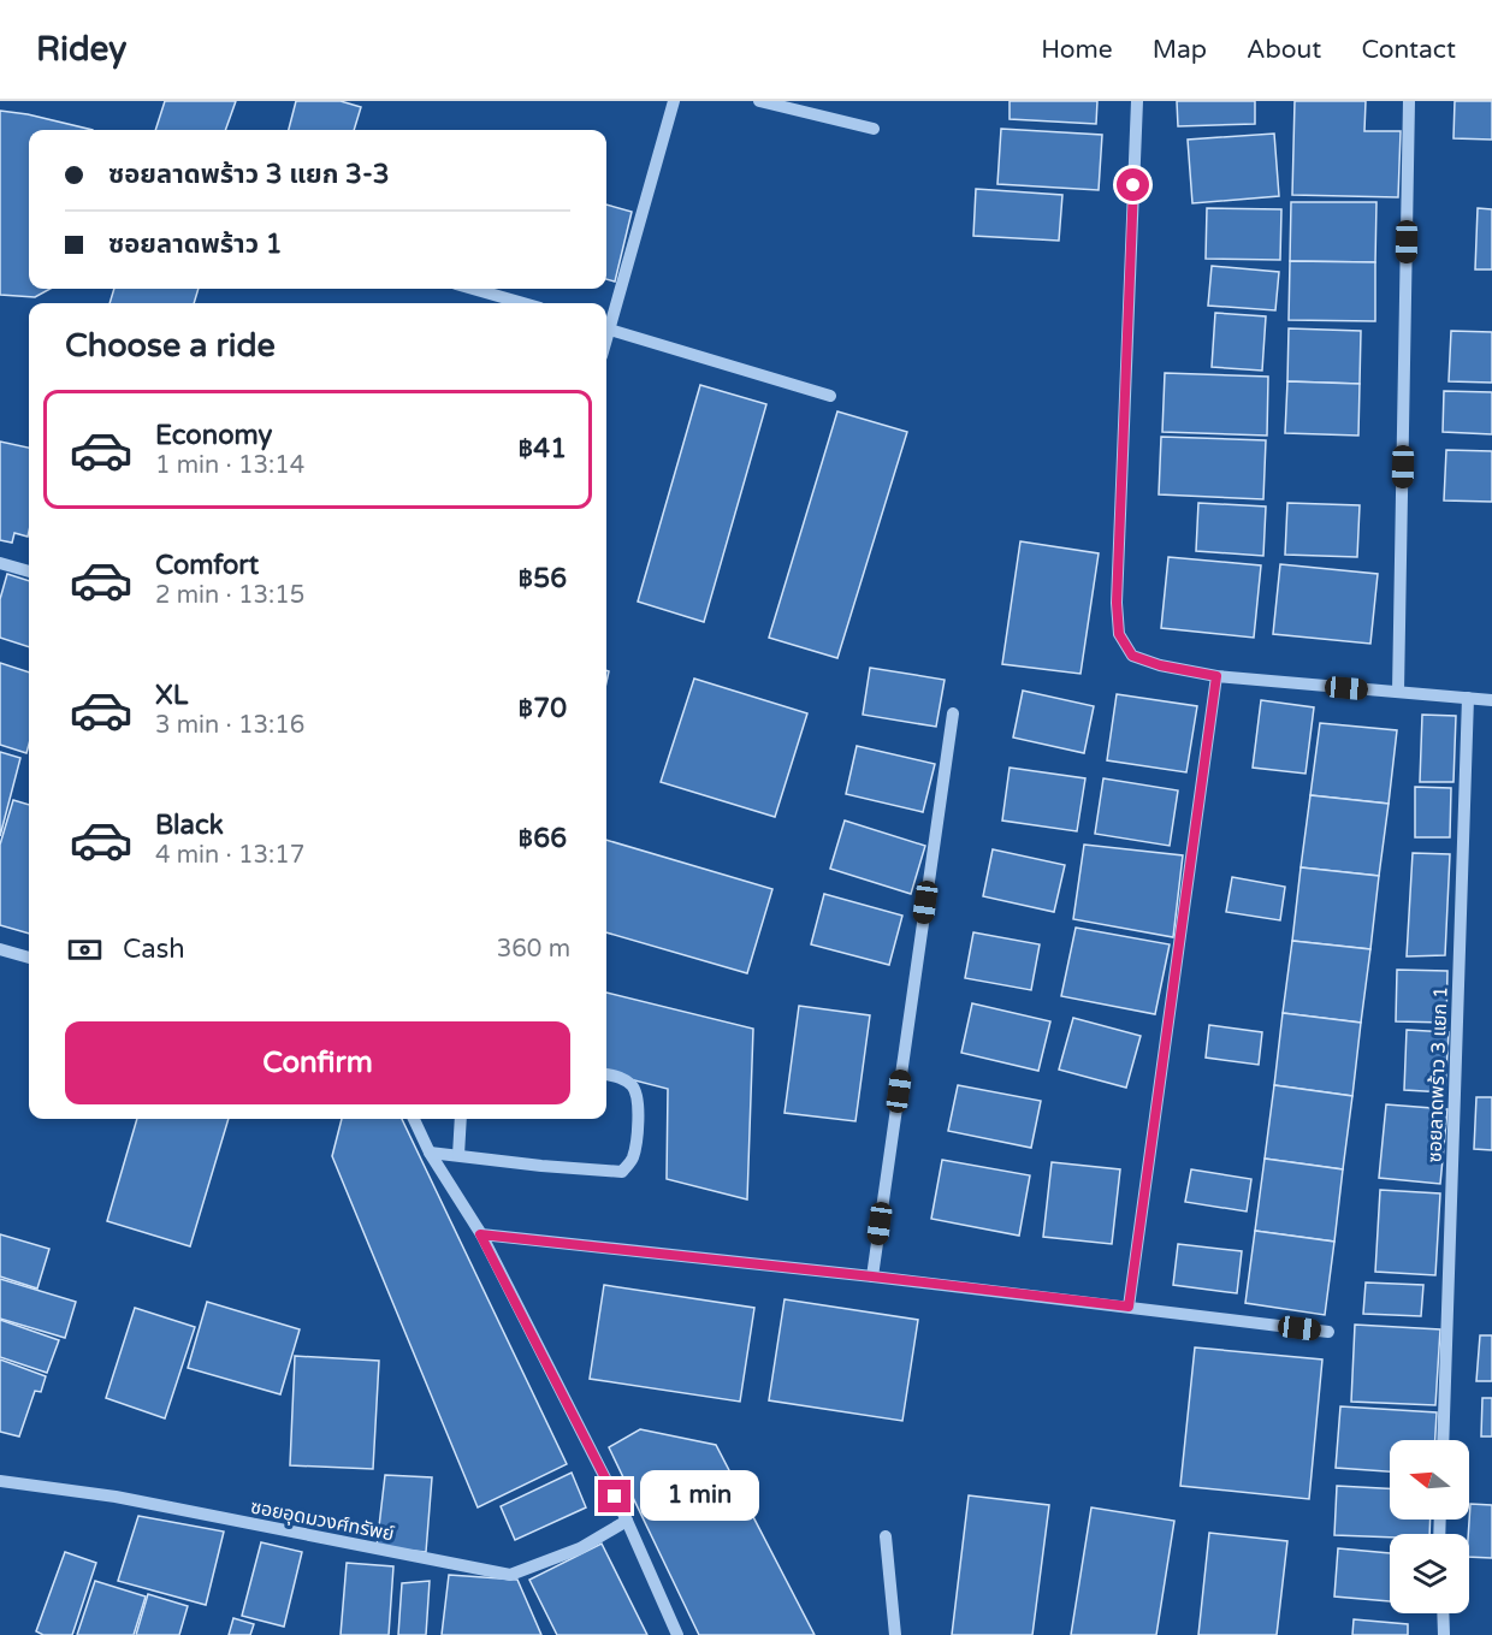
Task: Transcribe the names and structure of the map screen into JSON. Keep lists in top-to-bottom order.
{
  "streets": {
    "street": ["ซอยลาดพร้าว 3 แยก 1", "ซอยอุดมวงศ์ทรัพย์"]
  },
  "north": "left",
  "page": {
    "header": "Ridey",
    "nav": [
      "Home",
      "Map",
      "About",
      "Contact"
    ],
    "banner": ["ซอยลาดพร้าว 3 แยก 3-3", "ซอยลาดพร้าว 1"],
    "heading": "Choose a ride",
    "list": [
      {
        "name": "Economy",
        "note": "1 min · 13:14",
        "value": "฿41"
      },
      {
        "name": "Comfort",
        "note": "2 min · 13:15",
        "value": "฿56"
      },
      {
        "name": "XL",
        "note": "3 min · 13:16",
        "value": "฿70"
      },
      {
        "name": "Black",
        "note": "4 min · 13:17",
        "value": "฿66"
      }
    ],
    "pay": ["Cash", "360 m"],
    "buttons": "Confirm",
    "bubble": "1 min"
  }
}
